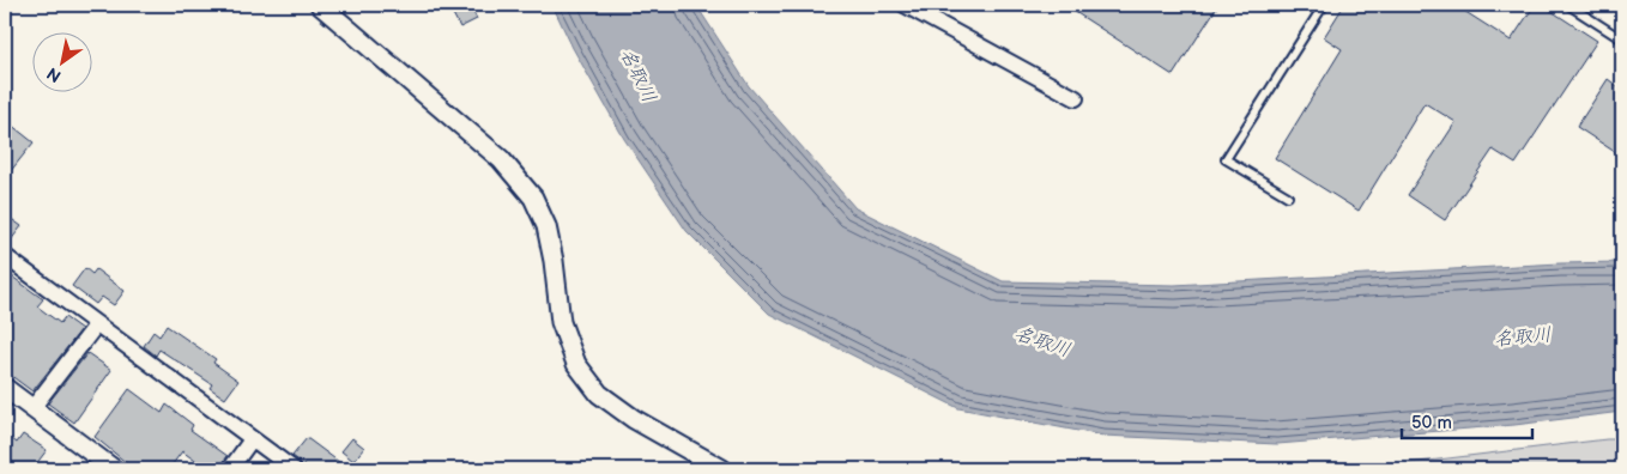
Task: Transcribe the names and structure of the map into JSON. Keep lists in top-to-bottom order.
{
  "water": ["名取川"],
  "scale_bar": "50 m",
  "north": "bottom left"
}
